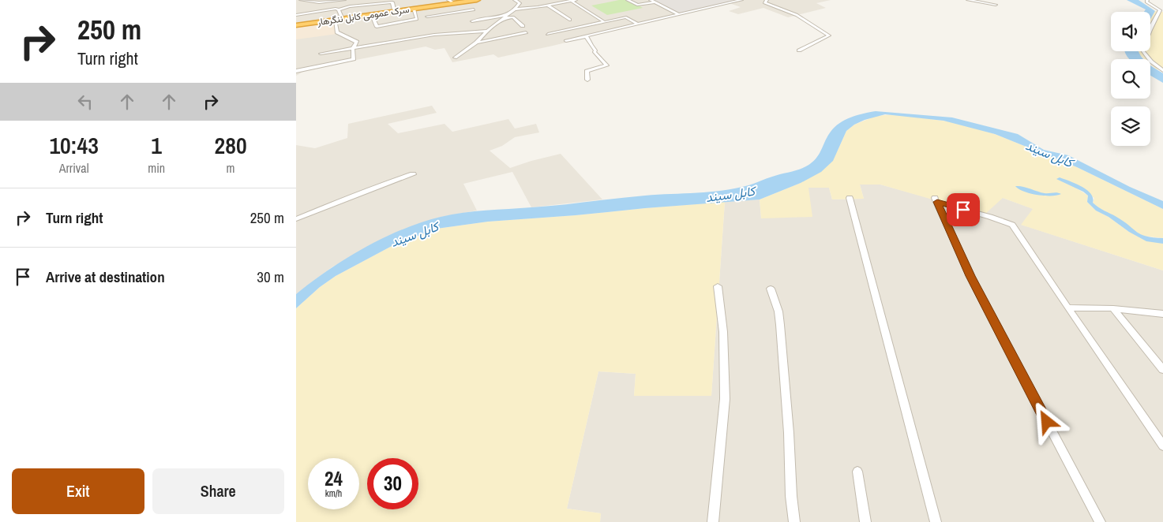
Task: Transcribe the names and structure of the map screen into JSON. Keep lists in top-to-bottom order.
{
  "streets": {
    "highway": ["سرک عمومی کابل ننگرهار"]
  },
  "water": ["کابل سيند"],
  "page": {
    "turn": ["250 m", "Turn right"],
    "eta": [
      "10:43",
      "Arrival",
      "1",
      "min",
      "280",
      "m"
    ],
    "list": [
      {
        "name": "Turn right",
        "value": "250 m"
      },
      {
        "name": "Arrive at destination",
        "value": "30 m"
      }
    ],
    "speed": "24 km/h",
    "limit": "30",
    "buttons": ["Exit", "Share"]
  }
}
